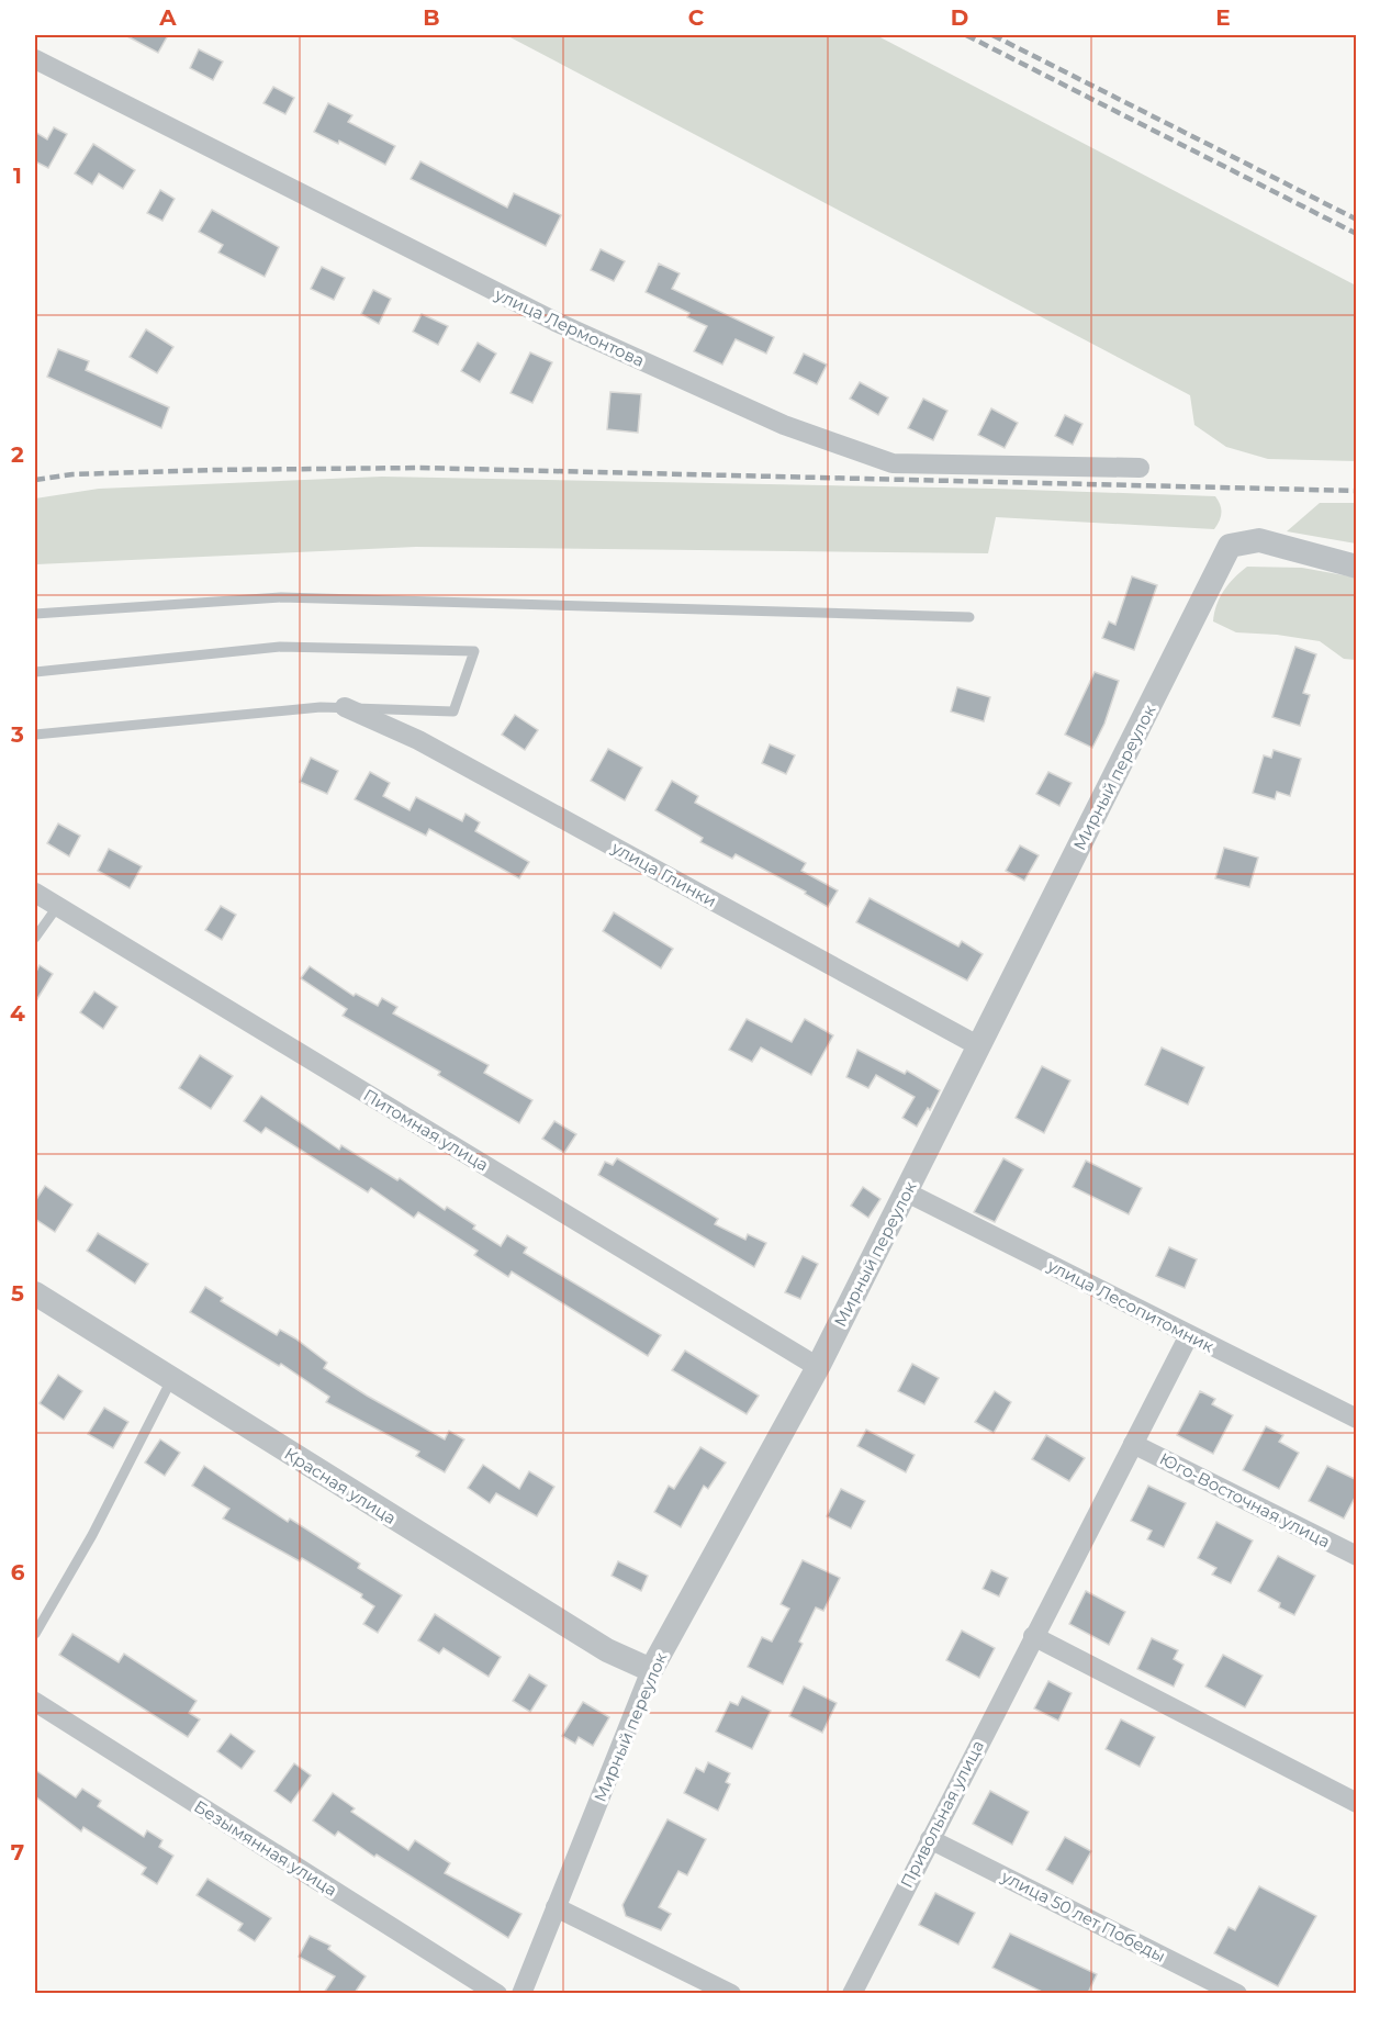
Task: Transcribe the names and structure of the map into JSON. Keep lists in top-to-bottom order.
{
  "streets": {
    "street": [
      "улица Лермонтова",
      "Мирный переулок",
      "улица Глинки",
      "Питомная улица",
      "улица Лесопитомник",
      "Красная улица",
      "Юго-Восточная улица",
      "Привольная улица",
      "Безымянная улица",
      "улица 50 лет Победы"
    ]
  },
  "crossings": [
    ["Мирный переулок", "улица Глинки"],
    ["Мирный переулок", "Питомная улица"],
    ["Мирный переулок", "улица Лесопитомник"],
    ["Мирный переулок", "Красная улица"],
    ["улица Лесопитомник", "Привольная улица"],
    ["Юго-Восточная улица", "Привольная улица"],
    ["Привольная улица", "улица 50 лет Победы"]
  ],
  "grid": {
    "columns": [
      "A",
      "B",
      "C",
      "D",
      "E"
    ],
    "rows": [
      "1",
      "2",
      "3",
      "4",
      "5",
      "6",
      "7"
    ]
  }
}
